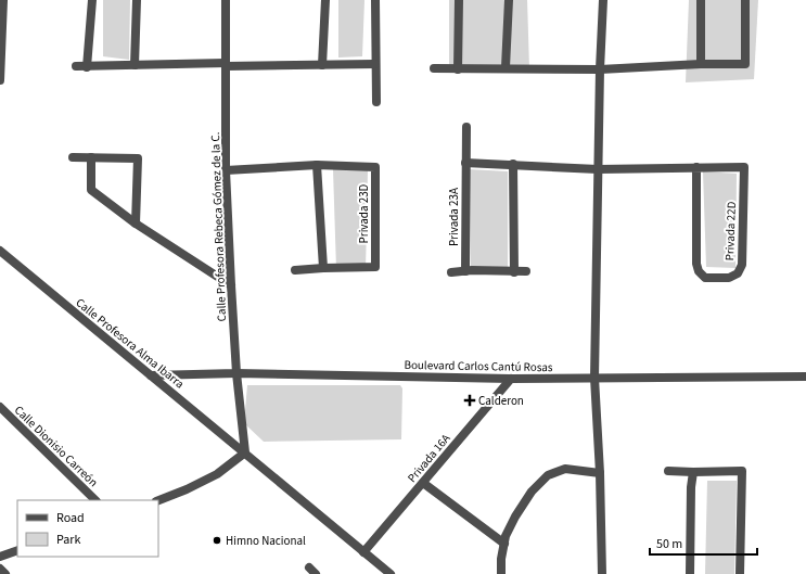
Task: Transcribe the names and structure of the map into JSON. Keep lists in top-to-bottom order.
{
  "streets": {
    "street": [
      "Privada 23D",
      "Privada 23A",
      "Calle Profesora Rebeca Gómez de la C.",
      "Privada 22D",
      "Calle Profesora Alma Ibarra",
      "Boulevard Carlos Cantú Rosas",
      "Calle Dionisio Carreón",
      "Privada 16A"
    ]
  },
  "crossings": [
    ["Privada 23D", "Calle Profesora Rebeca Gómez de la C."],
    ["Calle Profesora Rebeca Gómez de la C.", "Calle Profesora Alma Ibarra"],
    ["Calle Profesora Rebeca Gómez de la C.", "Boulevard Carlos Cantú Rosas"],
    ["Calle Profesora Alma Ibarra", "Boulevard Carlos Cantú Rosas"],
    ["Calle Profesora Alma Ibarra", "Privada 16A"],
    ["Boulevard Carlos Cantú Rosas", "Privada 16A"]
  ],
  "places": {
    "health": ["Calderon"],
    "other": ["Himno Nacional"]
  },
  "legend": ["Road", "Park"],
  "scale_bar": "50 m"
}
